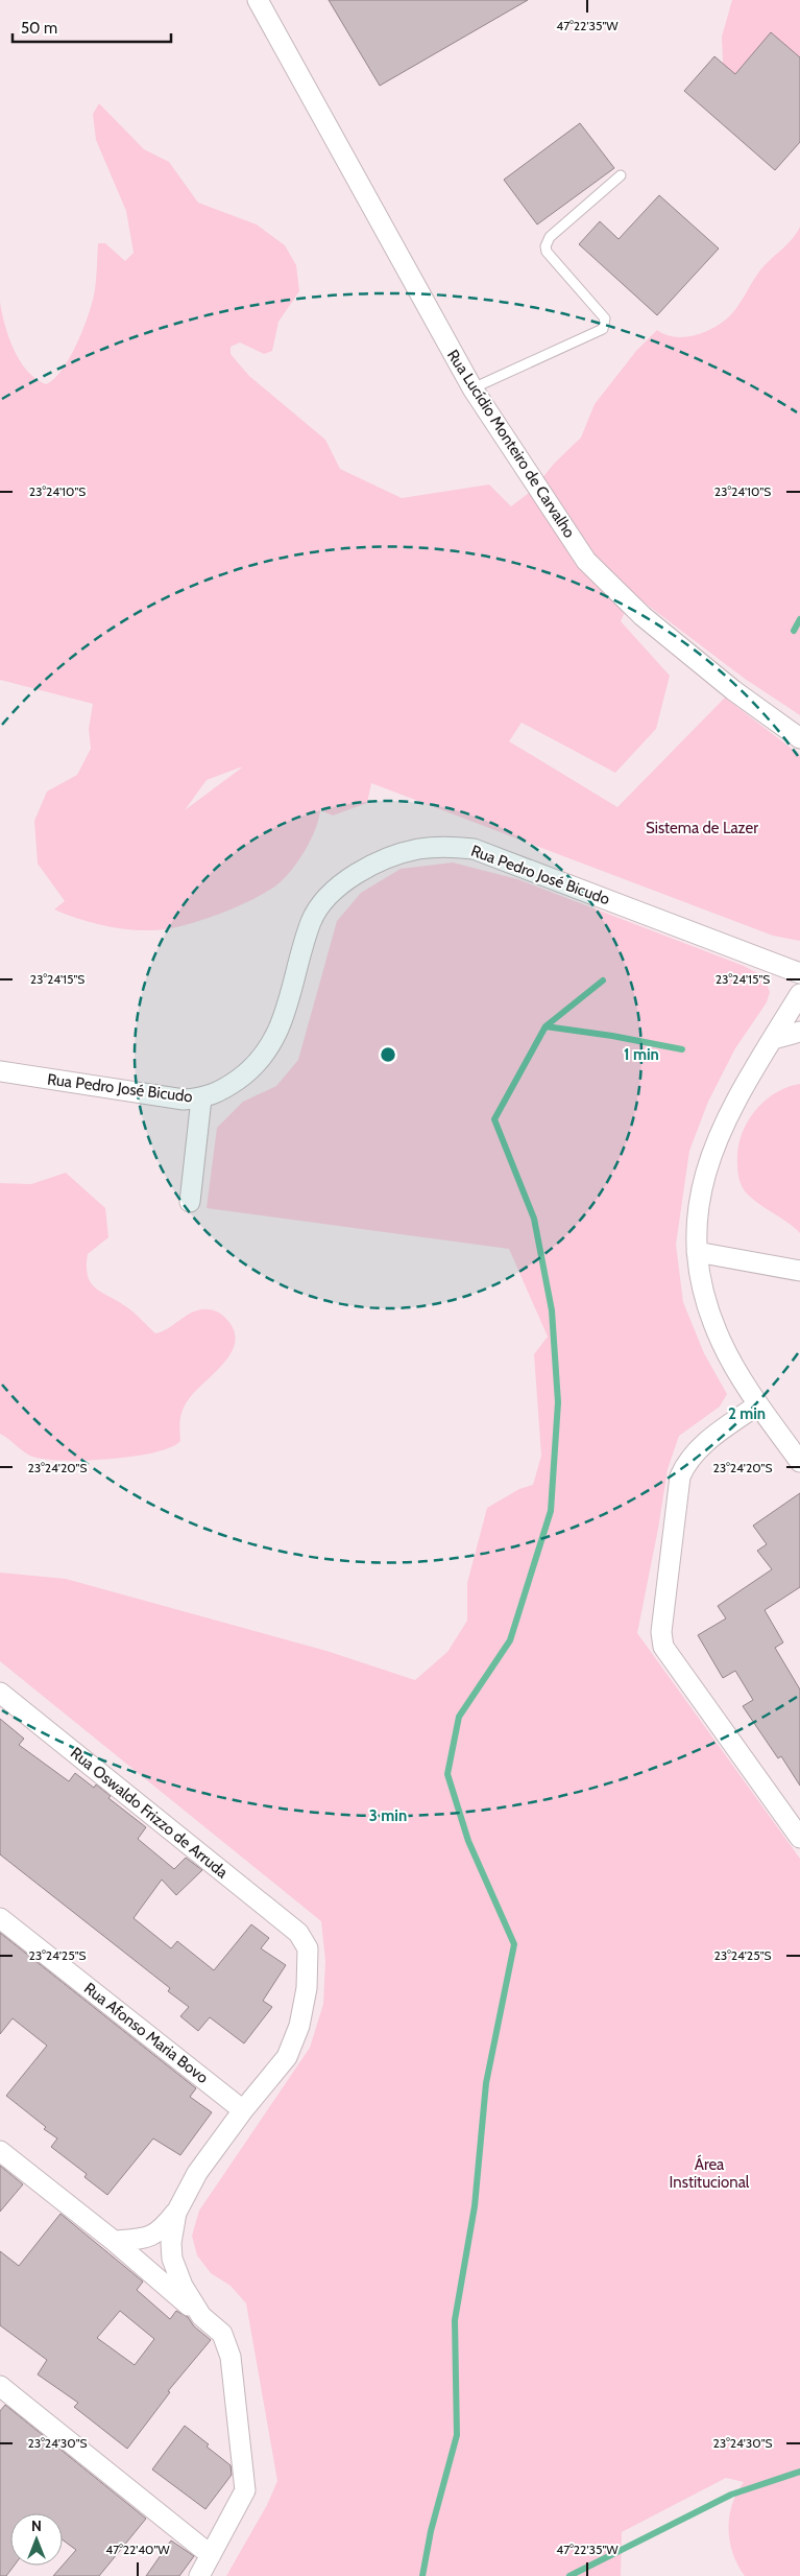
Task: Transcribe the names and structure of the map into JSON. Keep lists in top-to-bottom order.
{
  "streets": {
    "street": [
      "Rua Lucídio Monteiro de Carvalho",
      "Rua Pedro José Bicudo",
      "Rua Oswaldo Frizzo de Arruda",
      "Rua Afonso Maria Bovo"
    ]
  },
  "crossings": [
    ["Rua Oswaldo Frizzo de Arruda", "Rua Afonso Maria Bovo"]
  ],
  "parks": ["Sistema de Lazer", "Área Institucional"],
  "scale_bar": "50 m",
  "north": "top",
  "coordinates": [
    "47°22'35\"W",
    "23°24'10\"S",
    "23°24'15\"S",
    "23°24'20\"S",
    "23°24'25\"S",
    "23°24'30\"S",
    "47°22'40\"W"
  ],
  "rings": ["1 min", "2 min", "3 min"]
}
